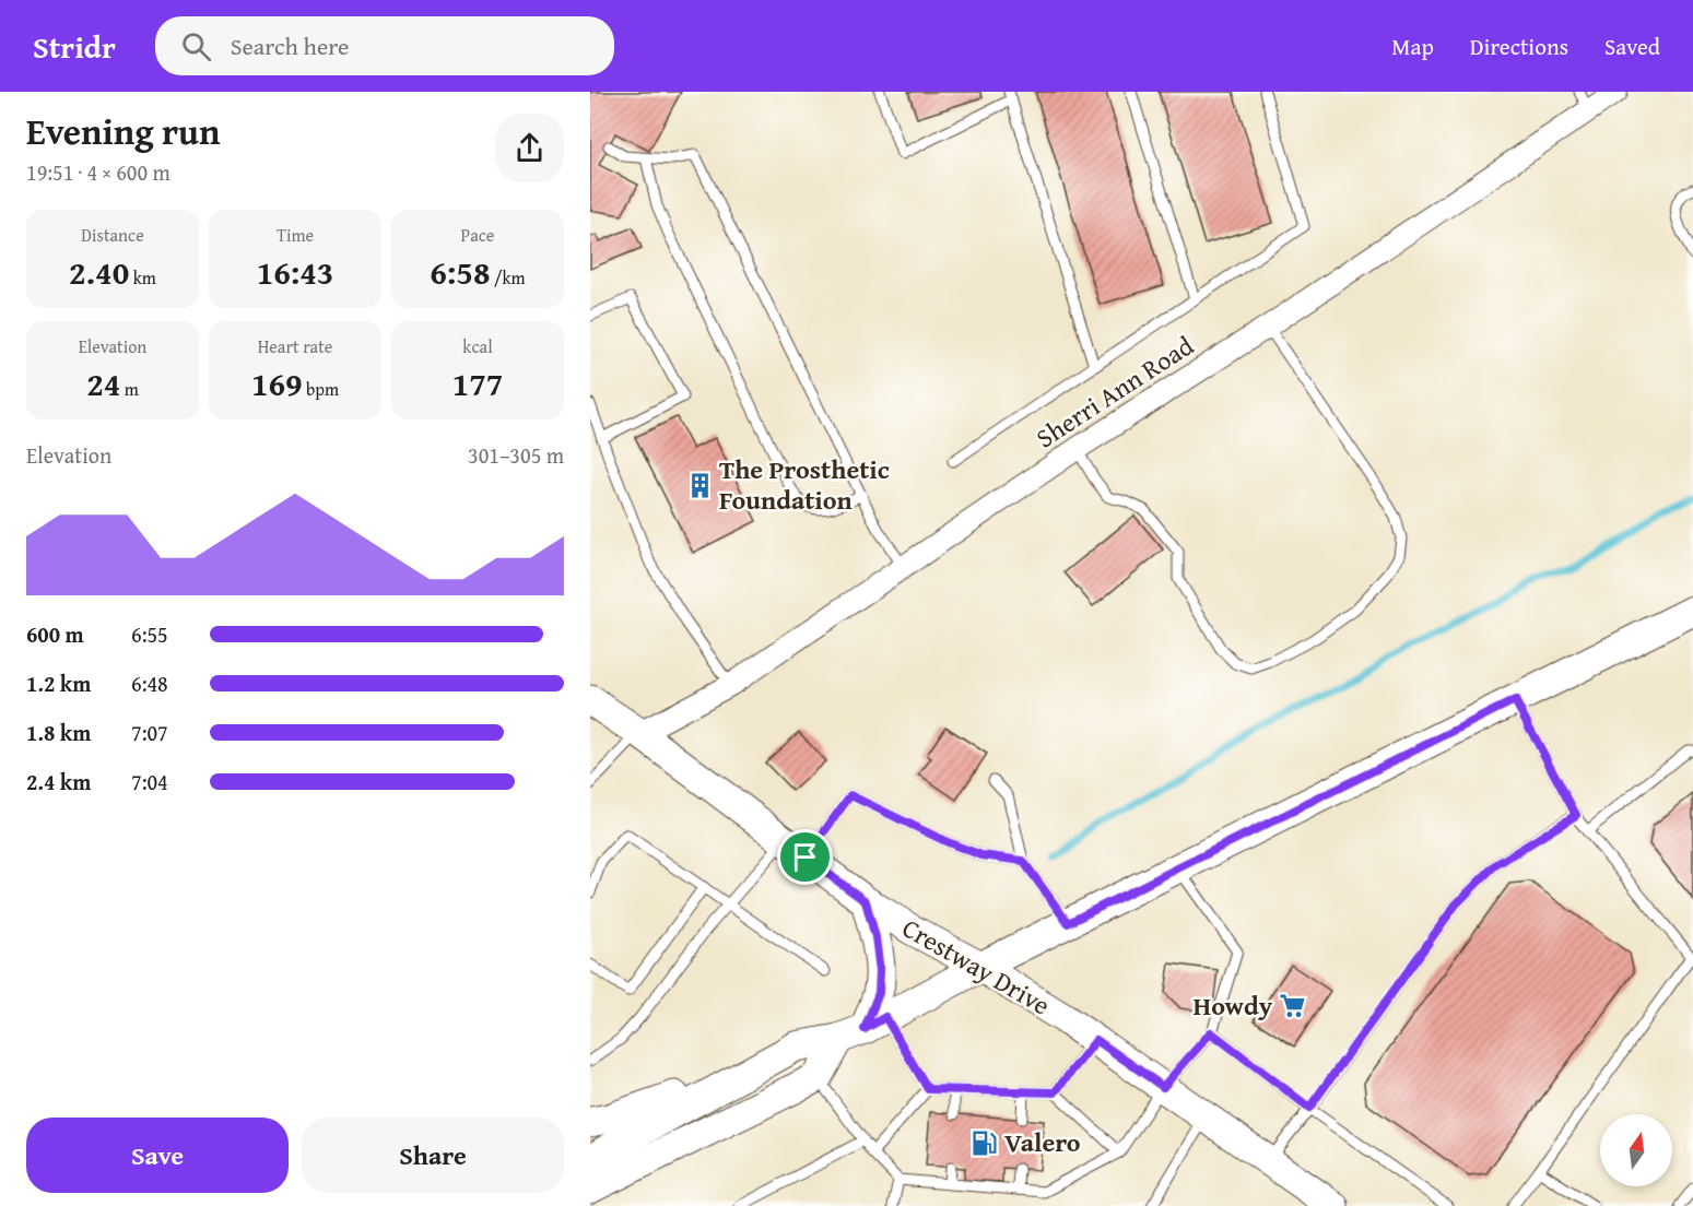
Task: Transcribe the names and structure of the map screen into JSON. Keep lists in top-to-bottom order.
{
  "streets": {
    "main road": ["Crestway Drive"],
    "street": ["Sherri Ann Road"]
  },
  "crossings": [
    ["Sherri Ann Road", "Crestway Drive"]
  ],
  "places": {
    "building": ["The Prosthetic Foundation"],
    "supermarket": ["Howdy"],
    "fuel station": ["Valero"]
  },
  "north": "top",
  "page": {
    "header": "Stridr",
    "search": "Search here",
    "nav": ["Map", "Directions", "Saved"],
    "heading": ["Evening run", "19:51 · 4 × 600 m"],
    "stats": [
      ["Distance", "2.40 km"],
      ["Time", "16:43"],
      ["Pace", "6:58 /km"],
      ["Elevation", "24 m"],
      ["Heart rate", "169 bpm"],
      ["kcal", "177"]
    ],
    "chart": ["Elevation", "301–305 m"],
    "list": [
      {
        "name": "600 m",
        "note": "6:55"
      },
      {
        "name": "1.2 km",
        "note": "6:48"
      },
      {
        "name": "1.8 km",
        "note": "7:07"
      },
      {
        "name": "2.4 km",
        "note": "7:04"
      }
    ],
    "buttons": ["Save", "Share"]
  }
}
